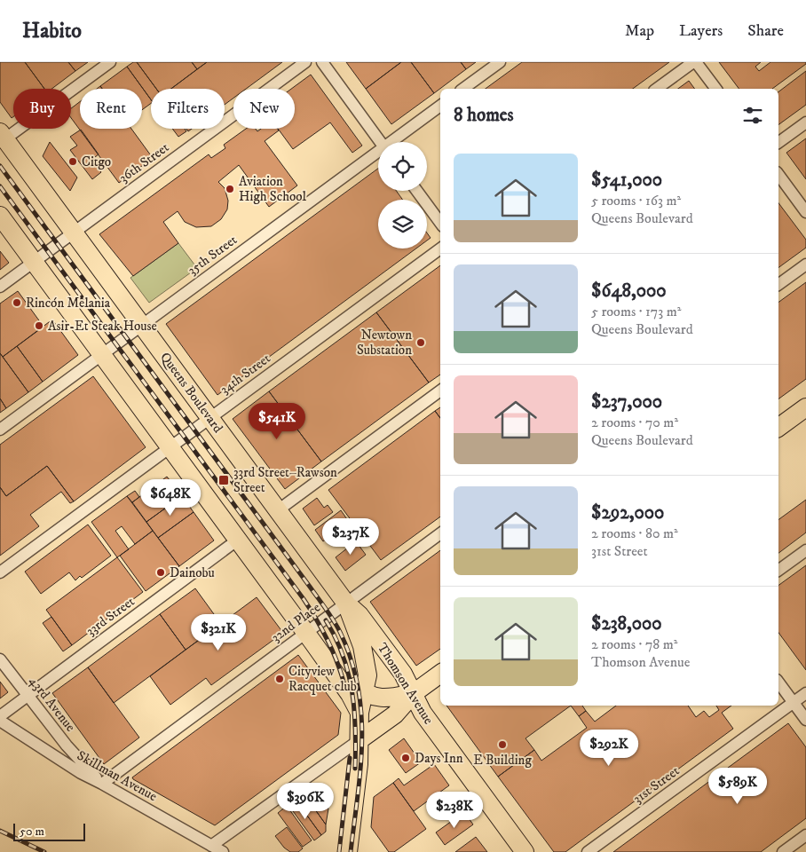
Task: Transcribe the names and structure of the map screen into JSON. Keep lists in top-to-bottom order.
{
  "streets": {
    "main road": ["Queens Boulevard", "Thomson Avenue"],
    "street": [
      "36th Street",
      "35th Street",
      "34th Street",
      "33rd Street",
      "32nd Place",
      "43rd Avenue",
      "Skillman Avenue",
      "31st Street"
    ]
  },
  "crossings": [
    ["36th Street", "Queens Boulevard"],
    ["35th Street", "Queens Boulevard"],
    ["34th Street", "Queens Boulevard"],
    ["Queens Boulevard", "33rd Street"],
    ["Queens Boulevard", "32nd Place"],
    ["Queens Boulevard", "Thomson Avenue"],
    ["33rd Street", "43rd Avenue"],
    ["32nd Place", "Thomson Avenue"],
    ["32nd Place", "43rd Avenue"],
    ["32nd Place", "Skillman Avenue"],
    ["43rd Avenue", "Skillman Avenue"]
  ],
  "places": {
    "other": [
      "Citgo",
      "Aviation High School",
      "Rincón Melania",
      "Asir-Et Steak House",
      "Newtown Substation",
      "Dainobu",
      "Cityview Racquet club",
      "E Building",
      "Days Inn"
    ],
    "transit": ["33rd Street–Rawson Street"]
  },
  "scale_bar": "50 m",
  "page": {
    "header": "Habito",
    "nav": ["Map", "Layers", "Share"],
    "chip": [
      "Buy",
      "Rent",
      "Filters",
      "New"
    ],
    "heading": "8 homes",
    "list": [
      {
        "name": "$541,000",
        "note": "5 rooms · 163 m² · Queens Boulevard"
      },
      {
        "name": "$648,000",
        "note": "5 rooms · 173 m² · Queens Boulevard"
      },
      {
        "name": "$237,000",
        "note": "2 rooms · 70 m² · Queens Boulevard"
      },
      {
        "name": "$292,000",
        "note": "2 rooms · 80 m² · 31st Street"
      },
      {
        "name": "$238,000",
        "note": "2 rooms · 78 m² · Thomson Avenue"
      }
    ],
    "price": [
      "$541K",
      "$648K",
      "$237K",
      "$321K",
      "$292K",
      "$589K",
      "$396K",
      "$238K"
    ],
    "scale": "50 m"
  }
}
